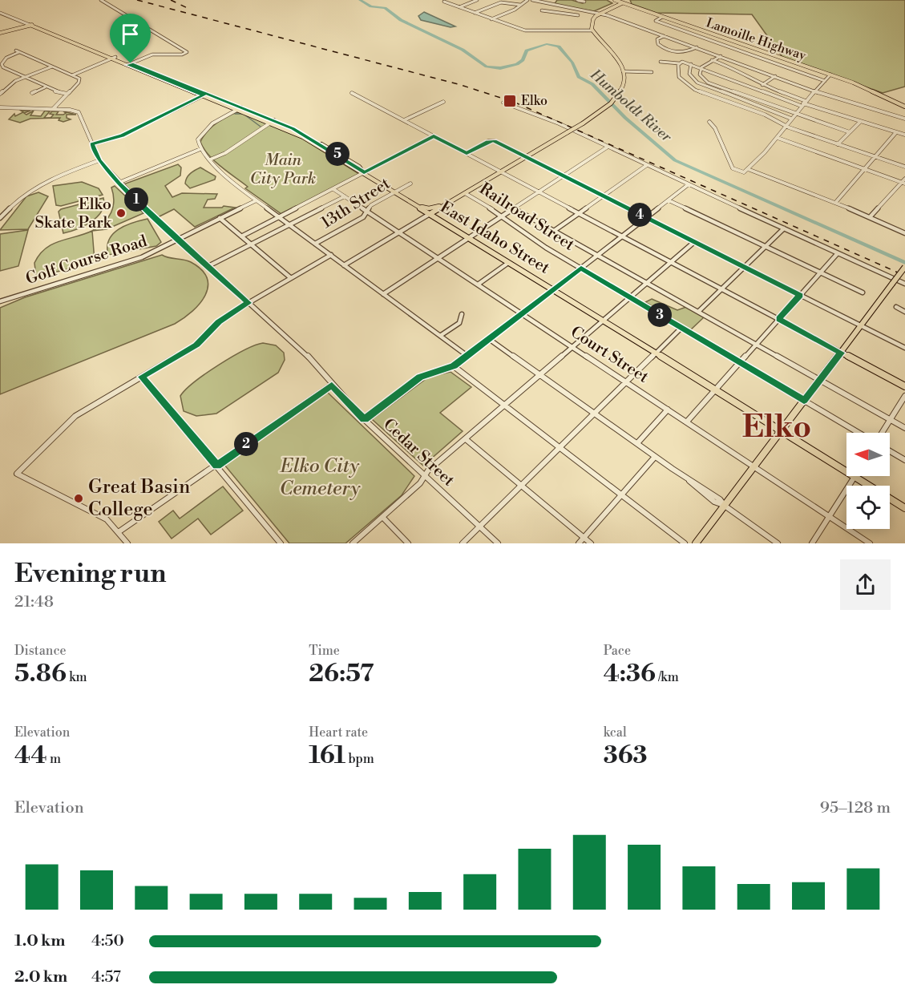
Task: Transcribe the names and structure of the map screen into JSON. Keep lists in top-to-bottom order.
{
  "streets": {
    "main road": ["Lamoille Highway", "East Idaho Street"],
    "street": [
      "13th Street",
      "Railroad Street",
      "Golf Course Road",
      "Court Street",
      "Cedar Street"
    ]
  },
  "crossings": [
    ["13th Street", "East Idaho Street"],
    ["13th Street", "Court Street"],
    ["13th Street", "Cedar Street"],
    ["Golf Course Road", "Cedar Street"]
  ],
  "districts": ["Elko"],
  "water": ["Humboldt River"],
  "parks": ["Main City Park", "Elko City Cemetery"],
  "places": {
    "transit": ["Elko"],
    "other": ["Elko Skate Park", "Great Basin College"]
  },
  "north": "left",
  "page": {
    "pins": [
      "5",
      "1",
      "4",
      "3",
      "2"
    ],
    "heading": ["Evening run", "21:48"],
    "stats": [
      ["Distance", "5.86 km"],
      ["Time", "26:57"],
      ["Pace", "4:36 /km"],
      ["Elevation", "44 m"],
      ["Heart rate", "161 bpm"],
      ["kcal", "363"]
    ],
    "chart": ["Elevation", "95–128 m"],
    "list": [
      {
        "name": "1.0 km",
        "note": "4:50"
      },
      {
        "name": "2.0 km",
        "note": "4:57"
      }
    ]
  }
}
